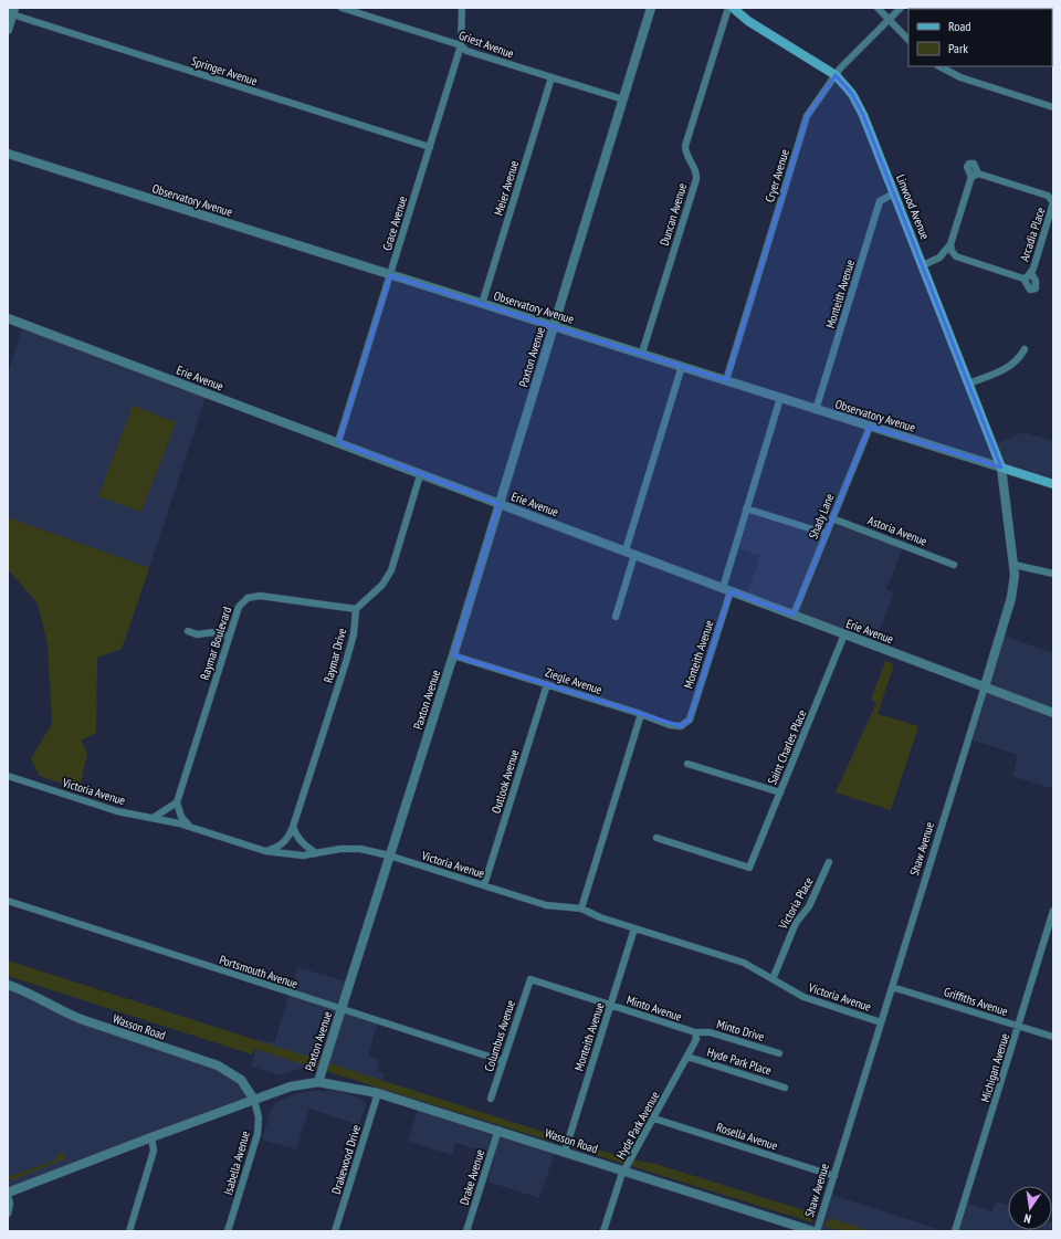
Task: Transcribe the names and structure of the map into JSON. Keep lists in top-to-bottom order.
{
  "streets": {
    "main road": ["Observatory Avenue", "Linwood Avenue"],
    "street": [
      "Griest Avenue",
      "Springer Avenue",
      "Cryer Avenue",
      "Meier Avenue",
      "Duncan Avenue",
      "Grace Avenue",
      "Arcadia Place",
      "Monteith Avenue",
      "Paxton Avenue",
      "Erie Avenue",
      "Shady Lane",
      "Astoria Avenue",
      "Raymar Boulevard",
      "Raymar Drive",
      "Ziegle Avenue",
      "Saint Charles Place",
      "Outlook Avenue",
      "Victoria Avenue",
      "Shaw Avenue",
      "Victoria Place",
      "Portsmouth Avenue",
      "Griffiths Avenue",
      "Minto Avenue",
      "Wasson Road",
      "Minto Drive",
      "Columbus Avenue",
      "Hyde Park Place",
      "Michigan Avenue",
      "Hyde Park Avenue",
      "Rosella Avenue",
      "Drakewood Drive",
      "Isabella Avenue",
      "Drake Avenue"
    ]
  },
  "crossings": [
    ["Griest Avenue", "Meier Avenue"],
    ["Griest Avenue", "Grace Avenue"],
    ["Griest Avenue", "Paxton Avenue"],
    ["Springer Avenue", "Grace Avenue"],
    ["Cryer Avenue", "Observatory Avenue"],
    ["Cryer Avenue", "Linwood Avenue"],
    ["Meier Avenue", "Observatory Avenue"],
    ["Observatory Avenue", "Linwood Avenue"],
    ["Observatory Avenue", "Duncan Avenue"],
    ["Observatory Avenue", "Grace Avenue"],
    ["Observatory Avenue", "Monteith Avenue"],
    ["Observatory Avenue", "Paxton Avenue"],
    ["Observatory Avenue", "Shady Lane"],
    ["Observatory Avenue", "Shaw Avenue"],
    ["Linwood Avenue", "Arcadia Place"],
    ["Linwood Avenue", "Monteith Avenue"],
    ["Linwood Avenue", "Shaw Avenue"],
    ["Grace Avenue", "Erie Avenue"],
    ["Monteith Avenue", "Erie Avenue"],
    ["Monteith Avenue", "Ziegle Avenue"],
    ["Monteith Avenue", "Victoria Avenue"],
    ["Monteith Avenue", "Minto Avenue"],
    ["Monteith Avenue", "Wasson Road"],
    ["Paxton Avenue", "Erie Avenue"],
    ["Paxton Avenue", "Ziegle Avenue"],
    ["Paxton Avenue", "Victoria Avenue"],
    ["Paxton Avenue", "Portsmouth Avenue"],
    ["Paxton Avenue", "Wasson Road"],
    ["Paxton Avenue", "Isabella Avenue"],
    ["Erie Avenue", "Shady Lane"],
    ["Erie Avenue", "Saint Charles Place"],
    ["Erie Avenue", "Shaw Avenue"],
    ["Shady Lane", "Astoria Avenue"],
    ["Raymar Boulevard", "Raymar Drive"],
    ["Raymar Drive", "Victoria Avenue"],
    ["Ziegle Avenue", "Outlook Avenue"],
    ["Outlook Avenue", "Victoria Avenue"],
    ["Victoria Avenue", "Shaw Avenue"],
    ["Victoria Avenue", "Victoria Place"],
    ["Shaw Avenue", "Griffiths Avenue"],
    ["Shaw Avenue", "Rosella Avenue"],
    ["Portsmouth Avenue", "Columbus Avenue"],
    ["Griffiths Avenue", "Michigan Avenue"],
    ["Minto Avenue", "Minto Drive"],
    ["Minto Avenue", "Columbus Avenue"],
    ["Minto Avenue", "Hyde Park Avenue"],
    ["Wasson Road", "Hyde Park Avenue"],
    ["Wasson Road", "Drakewood Drive"],
    ["Wasson Road", "Isabella Avenue"],
    ["Wasson Road", "Drake Avenue"],
    ["Minto Drive", "Hyde Park Avenue"],
    ["Hyde Park Place", "Hyde Park Avenue"],
    ["Hyde Park Avenue", "Rosella Avenue"]
  ],
  "legend": ["Road", "Park"],
  "north": "bottom"
}
